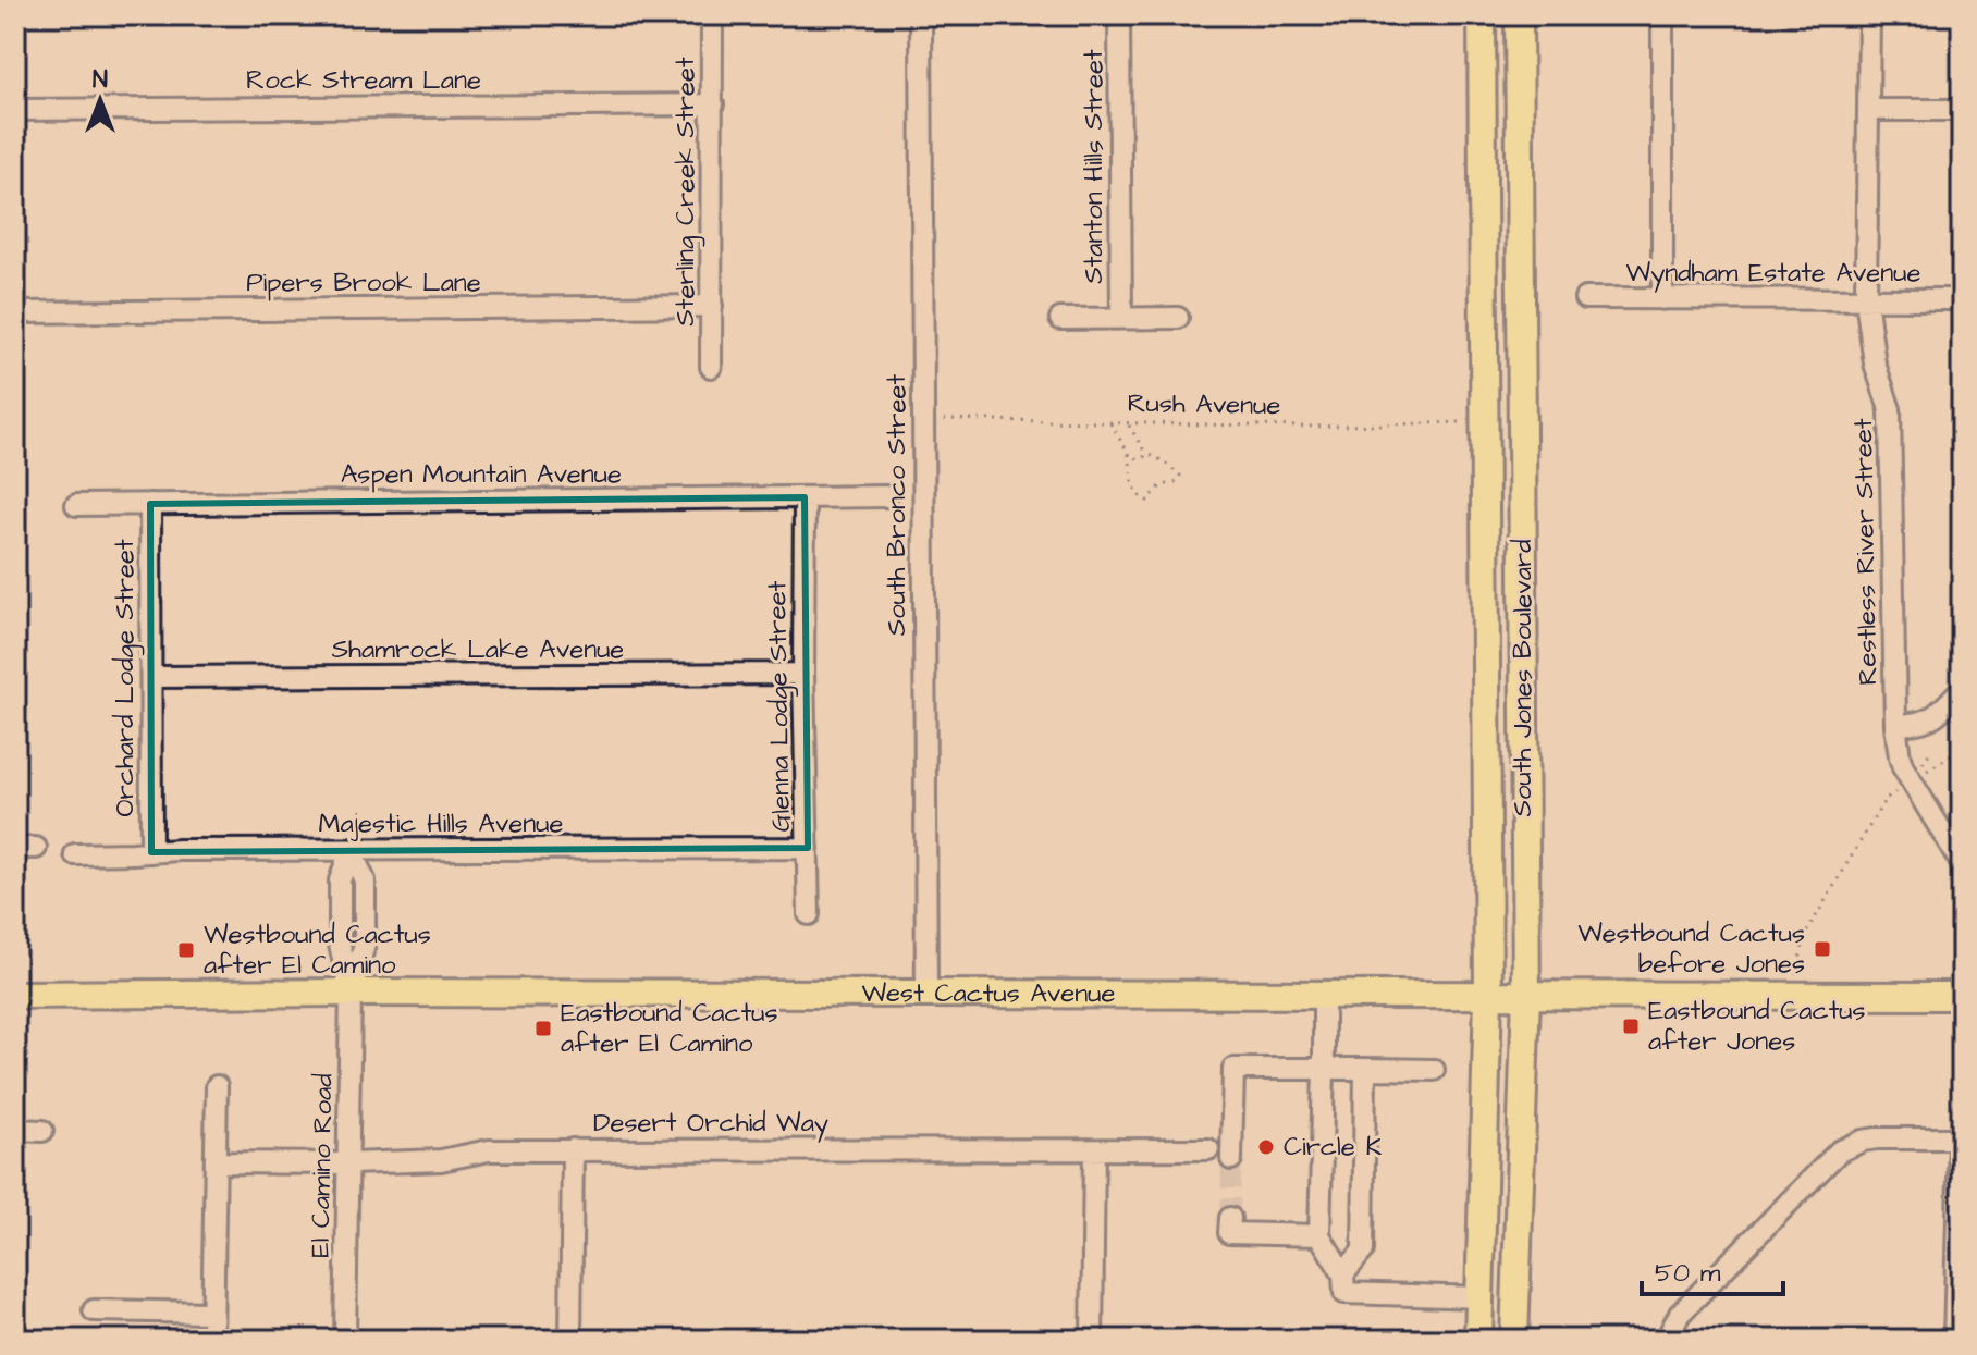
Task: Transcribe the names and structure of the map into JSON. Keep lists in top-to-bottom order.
{
  "streets": {
    "main road": ["South Jones Boulevard", "West Cactus Avenue"],
    "street": [
      "Rock Stream Lane",
      "Stanton Hills Street",
      "Sterling Creek Street",
      "Wyndham Estate Avenue",
      "Pipers Brook Lane",
      "Aspen Mountain Avenue",
      "South Bronco Street",
      "Restless River Street",
      "Shamrock Lake Avenue",
      "Orchard Lodge Street",
      "Glenna Lodge Street",
      "Majestic Hills Avenue",
      "Desert Orchid Way",
      "El Camino Road"
    ],
    "path": ["Rush Avenue"]
  },
  "crossings": [
    ["Rock Stream Lane", "Sterling Creek Street"],
    ["Sterling Creek Street", "Pipers Brook Lane"],
    ["Wyndham Estate Avenue", "Restless River Street"],
    ["Rush Avenue", "South Bronco Street"],
    ["Rush Avenue", "South Jones Boulevard"],
    ["Aspen Mountain Avenue", "Orchard Lodge Street"],
    ["Aspen Mountain Avenue", "Glenna Lodge Street"],
    ["South Bronco Street", "West Cactus Avenue"],
    ["Shamrock Lake Avenue", "Orchard Lodge Street"],
    ["Shamrock Lake Avenue", "Glenna Lodge Street"],
    ["Orchard Lodge Street", "Majestic Hills Avenue"],
    ["South Jones Boulevard", "West Cactus Avenue"],
    ["Glenna Lodge Street", "Majestic Hills Avenue"],
    ["Majestic Hills Avenue", "El Camino Road"],
    ["West Cactus Avenue", "El Camino Road"],
    ["Desert Orchid Way", "El Camino Road"]
  ],
  "places": {
    "transit": [
      "Westbound Cactus before Jones",
      "Westbound Cactus after El Camino",
      "Eastbound Cactus after Jones",
      "Eastbound Cactus after El Camino"
    ],
    "other": ["Circle K"]
  },
  "scale_bar": "50 m",
  "north": "top"
}
